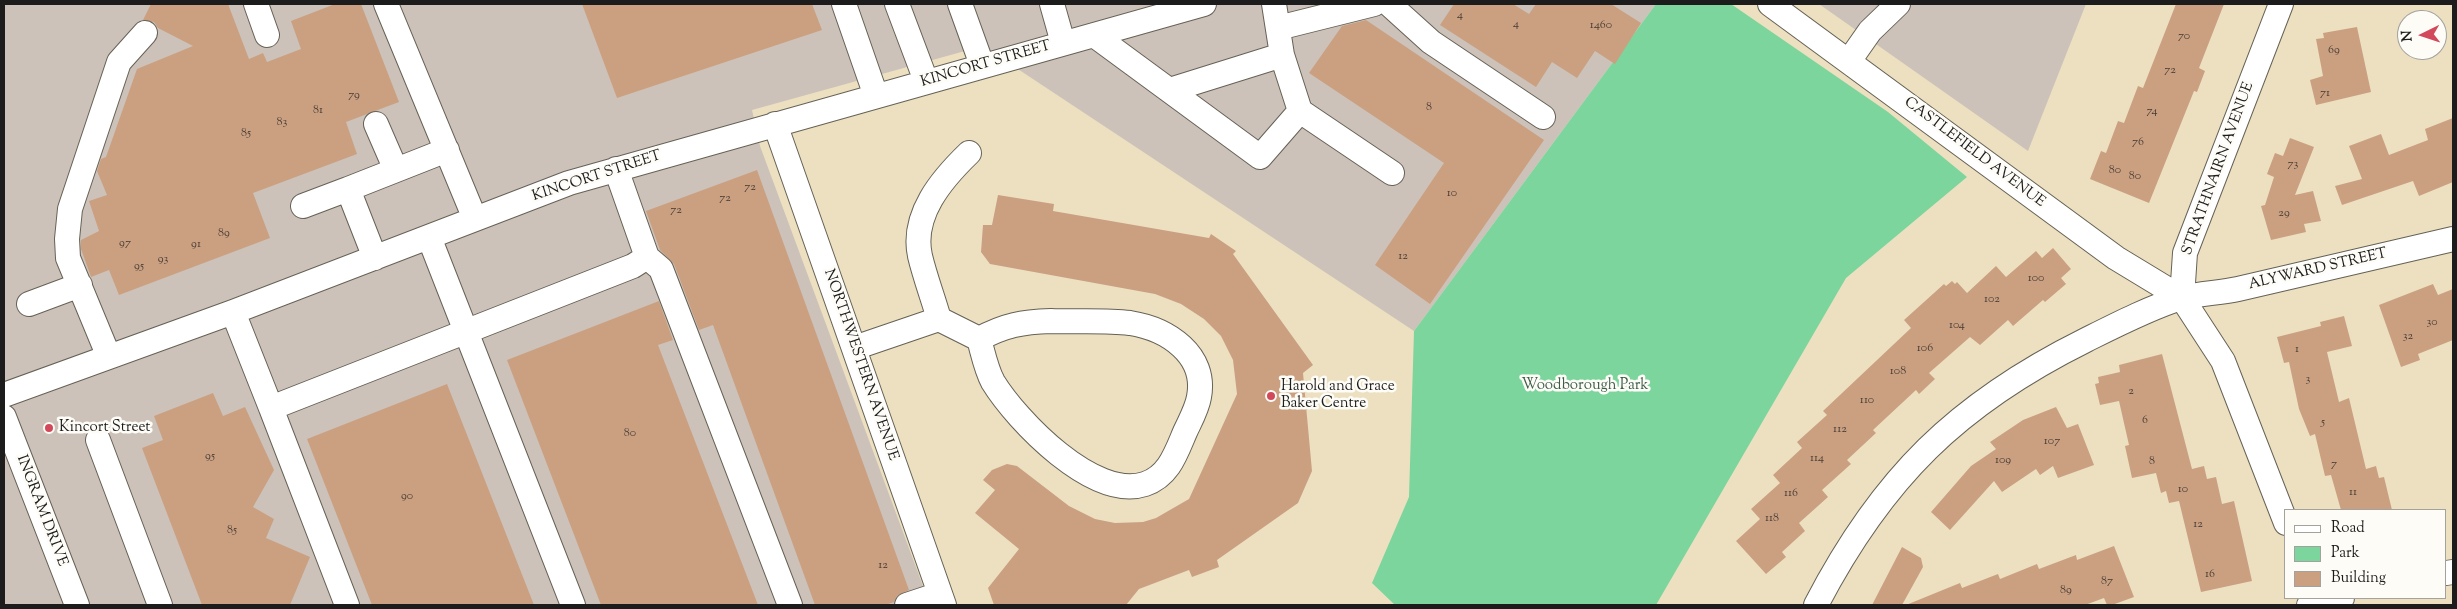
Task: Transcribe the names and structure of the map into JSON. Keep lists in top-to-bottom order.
{
  "streets": {
    "street": [
      "KINCORT STREET",
      "CASTLEFIELD AVENUE",
      "STRATHNAIRN AVENUE",
      "ALYWARD STREET",
      "NORTHWESTERN AVENUE",
      "INGRAM DRIVE"
    ]
  },
  "crossings": [
    ["KINCORT STREET", "NORTHWESTERN AVENUE"],
    ["CASTLEFIELD AVENUE", "STRATHNAIRN AVENUE"],
    ["CASTLEFIELD AVENUE", "ALYWARD STREET"],
    ["STRATHNAIRN AVENUE", "ALYWARD STREET"]
  ],
  "parks": ["Woodborough Park"],
  "places": ["Harold and Grace Baker Centre", "Kincort Street"],
  "house_numbers": [
    "4",
    "4",
    "1460",
    "70",
    "69",
    "72",
    "71",
    "79",
    "8",
    "81",
    "74",
    "83",
    "85",
    "76",
    "73",
    "80",
    "80",
    "72",
    "10",
    "72",
    "72",
    "29",
    "89",
    "97",
    "91",
    "12",
    "93",
    "95",
    "100",
    "102",
    "30",
    "104",
    "32",
    "106",
    "1",
    "108",
    "3",
    "2",
    "110",
    "6",
    "5",
    "112",
    "80",
    "107",
    "95",
    "114",
    "109",
    "8",
    "7",
    "10",
    "11",
    "116",
    "90",
    "118",
    "12",
    "85",
    "12",
    "16",
    "87",
    "89"
  ],
  "legend": ["Road", "Park", "Building"],
  "north": "left"
}
